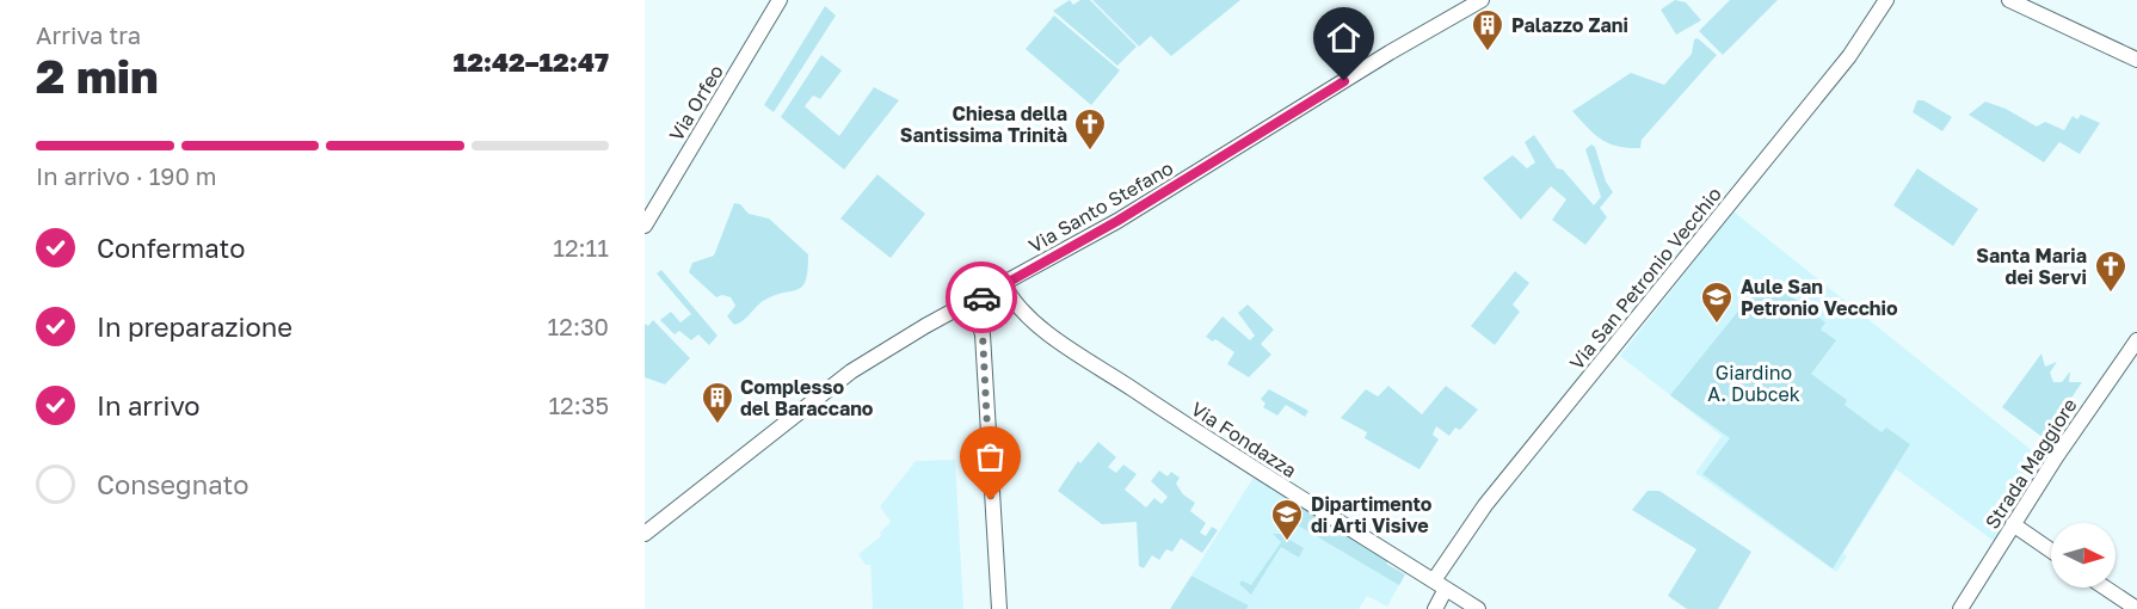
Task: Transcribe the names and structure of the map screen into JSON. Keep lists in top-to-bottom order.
{
  "streets": {
    "street": [
      "Via Orfeo",
      "Via Santo Stefano",
      "Via San Petronio Vecchio",
      "Via Fondazza",
      "Strada Maggiore"
    ]
  },
  "crossings": [
    ["Via Santo Stefano", "Via Fondazza"],
    ["Via San Petronio Vecchio", "Via Fondazza"]
  ],
  "parks": ["Giardino A. Dubcek"],
  "places": {
    "building": ["Palazzo Zani", "Complesso del Baraccano"],
    "church": ["Chiesa della Santissima Trinità", "Santa Maria dei Servi"],
    "school or university": ["Aule San Petronio Vecchio", "Dipartimento di Arti Visive"]
  },
  "north": "right",
  "page": {
    "heading": ["2 min", "Arriva tra", "12:42–12:47"],
    "bar": "In arrivo · 190 m",
    "list": [
      ["Confermato", "12:11"],
      ["In preparazione", "12:30"],
      ["In arrivo", "12:35"],
      "Consegnato"
    ]
  }
}
